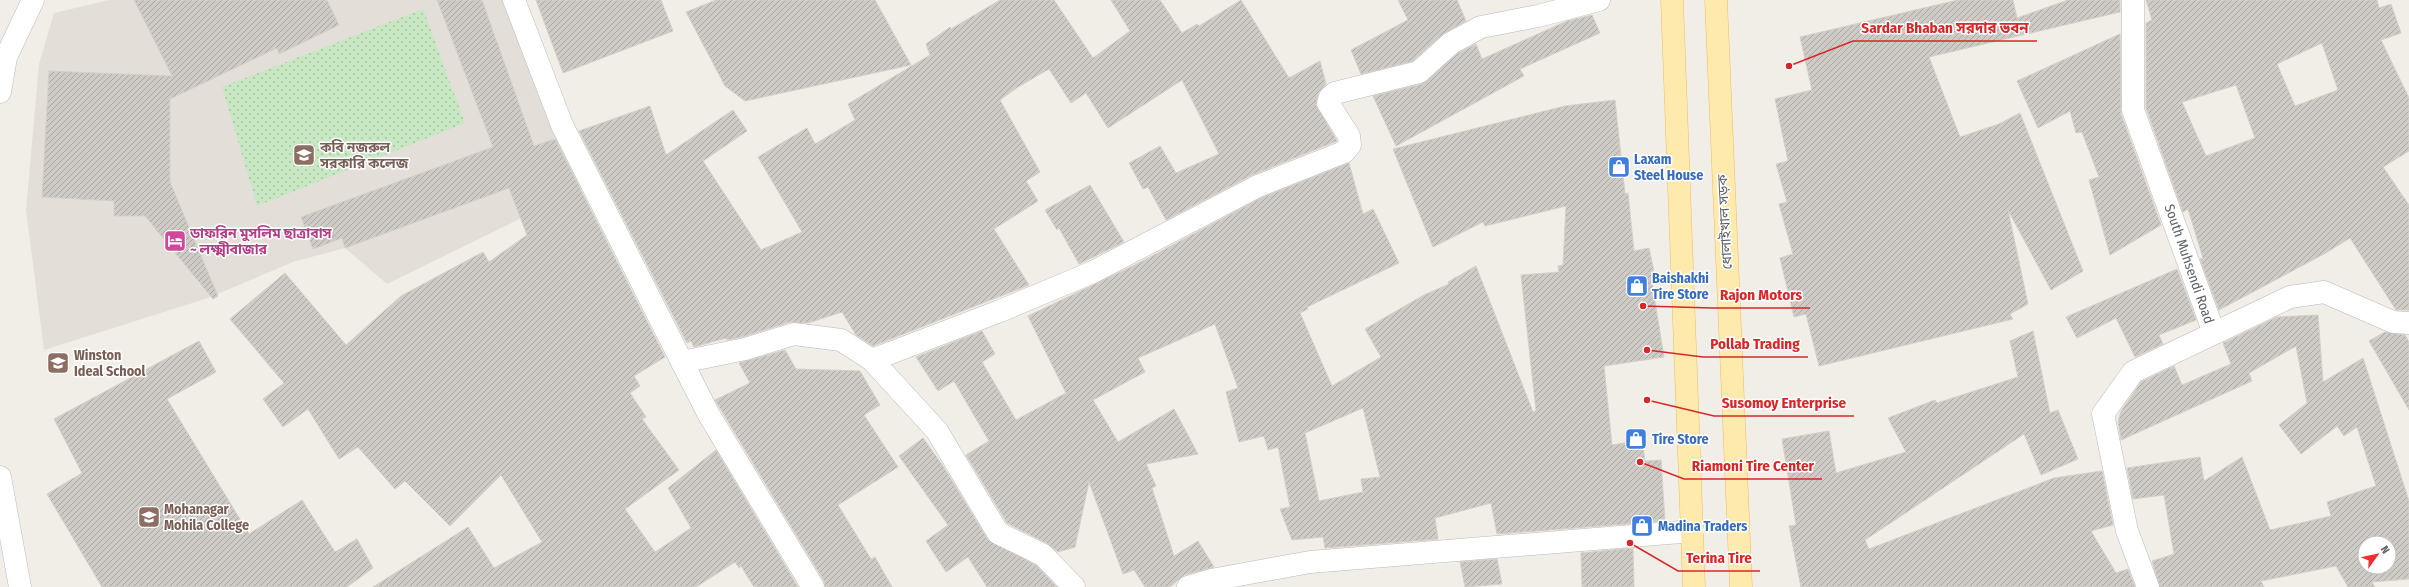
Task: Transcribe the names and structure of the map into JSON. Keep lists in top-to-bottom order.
{
  "streets": {
    "main road": ["ধোলাইখাল সড়ক"],
    "street": ["South Muhsendi Road"]
  },
  "places": {
    "other": [
      "Sardar Bhaban সরদার ভবন",
      "Rajon Motors",
      "Pollab Trading",
      "Susomoy Enterprise",
      "Riamoni Tire Center",
      "Terina Tire"
    ],
    "school or university": ["কবি নজরুল সরকারি কলেজ", "Winston Ideal School", "Mohanagar Mohila College"],
    "shop": [
      "Laxam Steel House",
      "Baishakhi Tire Store",
      "Tire Store",
      "Madina Traders"
    ],
    "hotel": ["ডাফরিন মুসলিম ছাত্রাবাস ~ লক্ষ্মীবাজার"]
  },
  "north": "top right"
}
